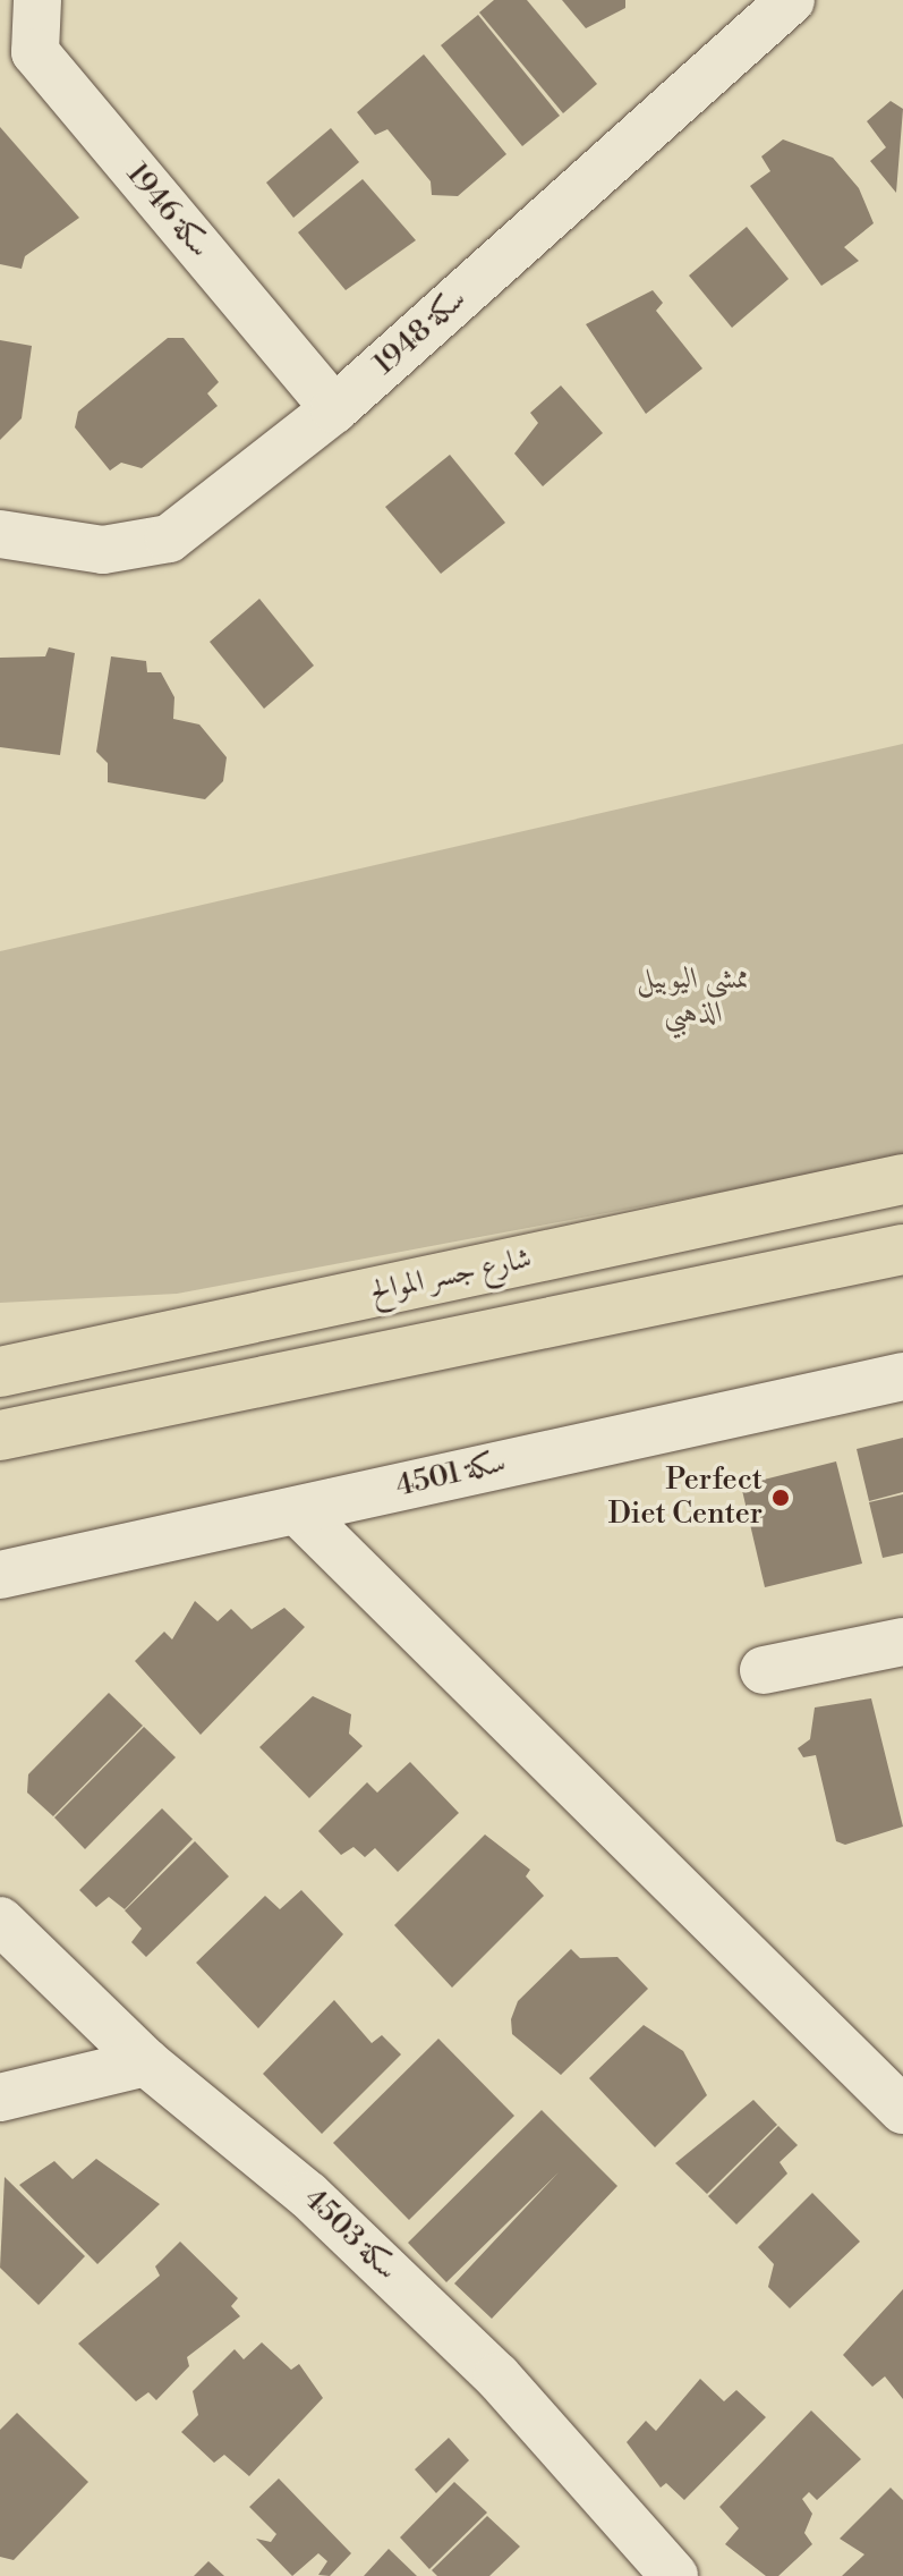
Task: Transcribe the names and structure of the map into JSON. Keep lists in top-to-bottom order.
{
  "streets": {
    "main road": ["شارع جسر الموالح"],
    "street": [
      "سكة 1946",
      "سكة 1948",
      "سكة 4501",
      "سكة 4503"
    ]
  },
  "crossings": [
    ["سكة 1946", "سكة 1948"]
  ],
  "parks": ["ممشى اليوبيل الذهبي"],
  "places": ["Perfect Diet Center"]
}
